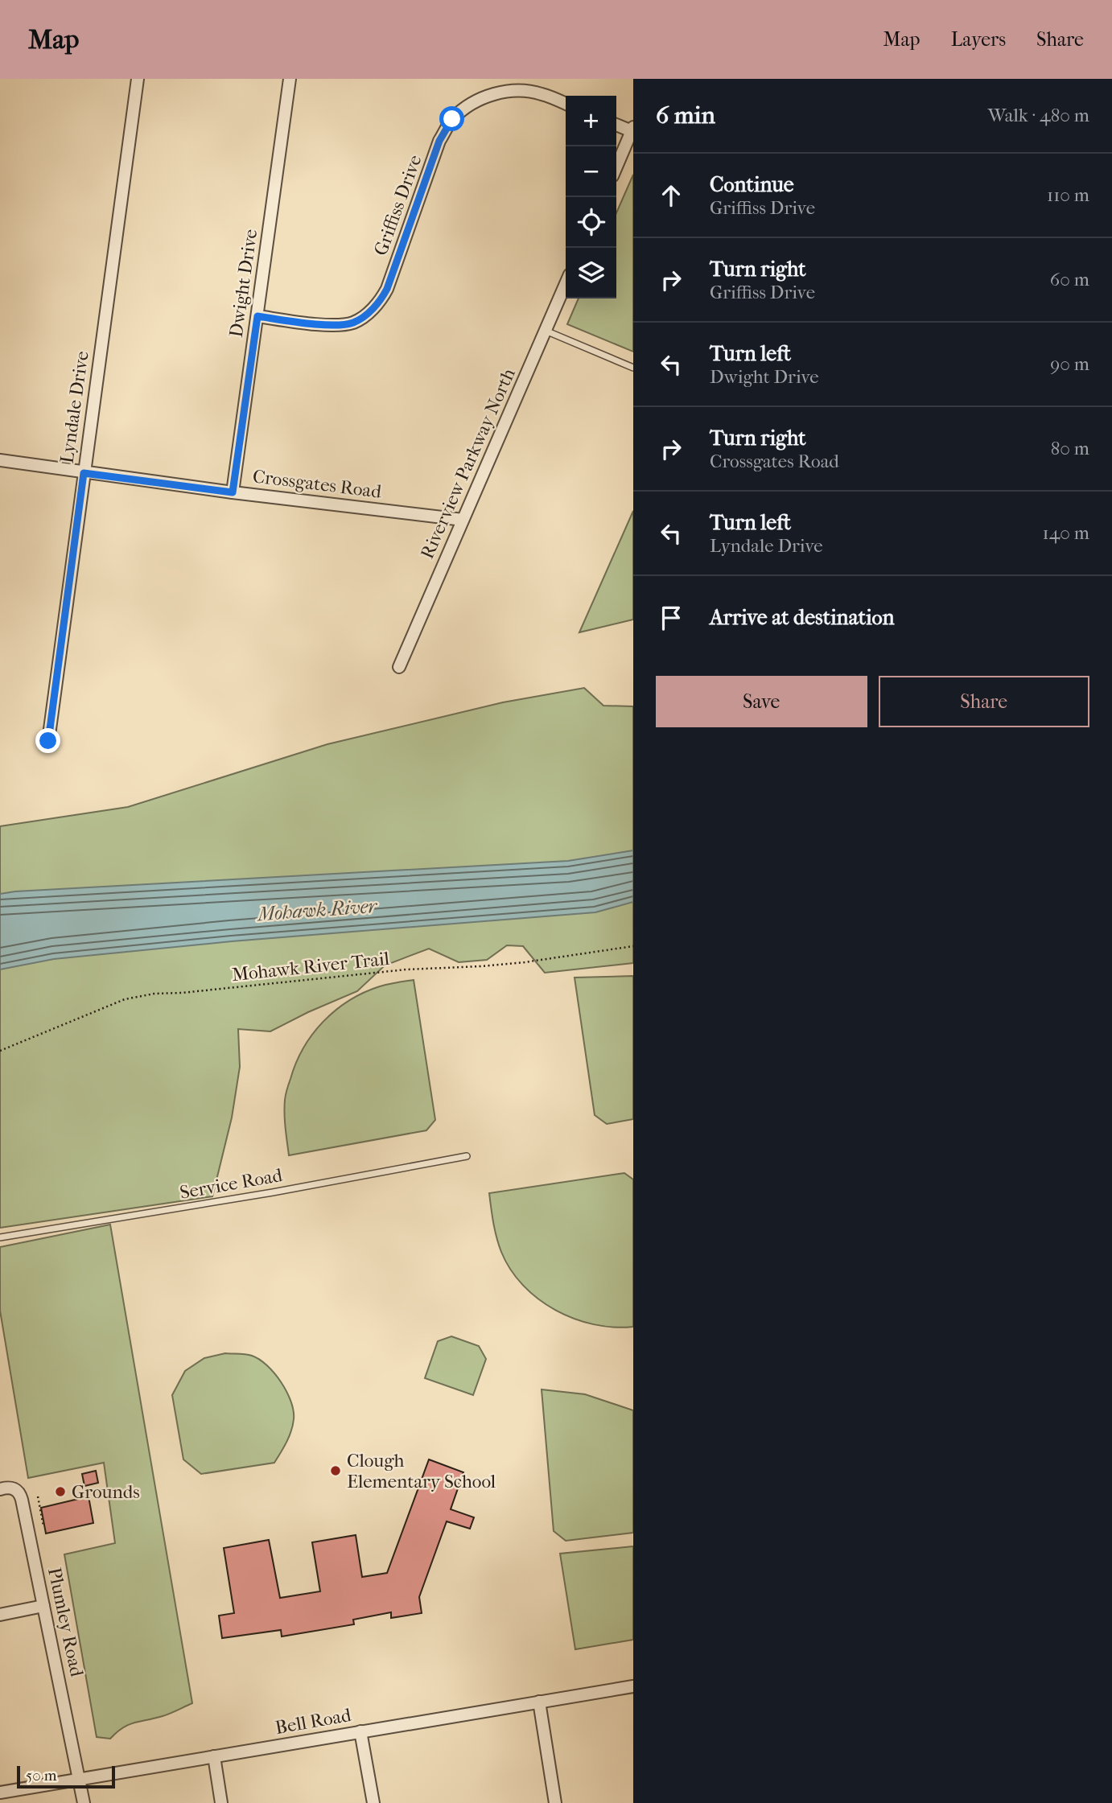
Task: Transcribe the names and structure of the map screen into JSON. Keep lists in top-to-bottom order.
{
  "streets": {
    "street": [
      "Griffiss Drive",
      "Dwight Drive",
      "Lyndale Drive",
      "Riverview Parkway North",
      "Crossgates Road",
      "Plumley Road",
      "Bell Road"
    ],
    "lane": ["Service Road"],
    "path": ["Mohawk River Trail"]
  },
  "crossings": [
    ["Griffiss Drive", "Dwight Drive"],
    ["Dwight Drive", "Crossgates Road"],
    ["Lyndale Drive", "Crossgates Road"],
    ["Riverview Parkway North", "Crossgates Road"],
    ["Plumley Road", "Bell Road"]
  ],
  "water": ["Mohawk River"],
  "places": ["Clough Elementary School", "Grounds"],
  "scale_bar": "50 m",
  "page": {
    "header": "Map",
    "nav": ["Map", "Layers", "Share"],
    "heading": ["6 min", "Walk · 480 m"],
    "map_buttons": ["+", "−"],
    "list": [
      ["Continue", "Griffiss Drive", "110 m"],
      ["Turn right", "Griffiss Drive", "60 m"],
      ["Turn left", "Dwight Drive", "90 m"],
      ["Turn right", "Crossgates Road", "80 m"],
      ["Turn left", "Lyndale Drive", "140 m"],
      "Arrive at destination"
    ],
    "buttons": ["Save", "Share"],
    "scale": "50 m"
  }
}
